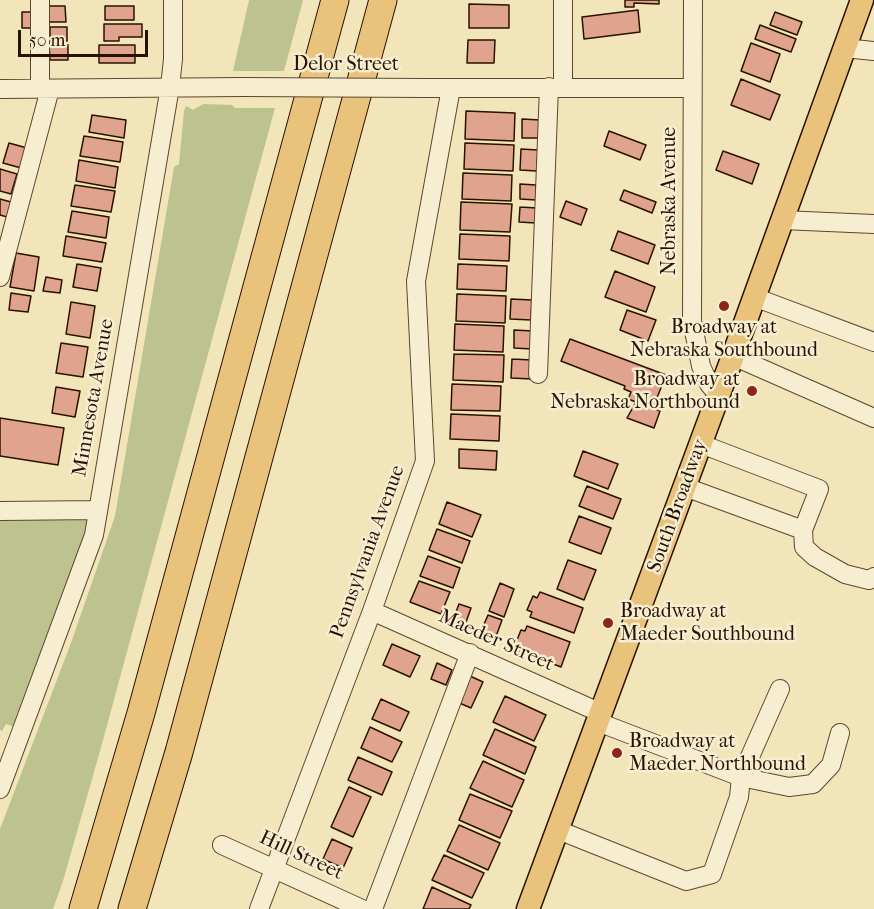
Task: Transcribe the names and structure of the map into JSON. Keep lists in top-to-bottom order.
{
  "streets": {
    "main road": ["South Broadway"],
    "street": [
      "Delor Street",
      "Nebraska Avenue",
      "Minnesota Avenue",
      "Pennsylvania Avenue",
      "Maeder Street",
      "Hill Street"
    ]
  },
  "crossings": [
    ["Delor Street", "Nebraska Avenue"],
    ["Delor Street", "Minnesota Avenue"],
    ["Delor Street", "Pennsylvania Avenue"],
    ["Nebraska Avenue", "South Broadway"],
    ["South Broadway", "Maeder Street"],
    ["Pennsylvania Avenue", "Maeder Street"],
    ["Pennsylvania Avenue", "Hill Street"]
  ],
  "places": [
    "Broadway at Nebraska Southbound",
    "Broadway at Nebraska Northbound",
    "Broadway at Maeder Southbound",
    "Broadway at Maeder Northbound"
  ],
  "scale_bar": "50 m"
}
